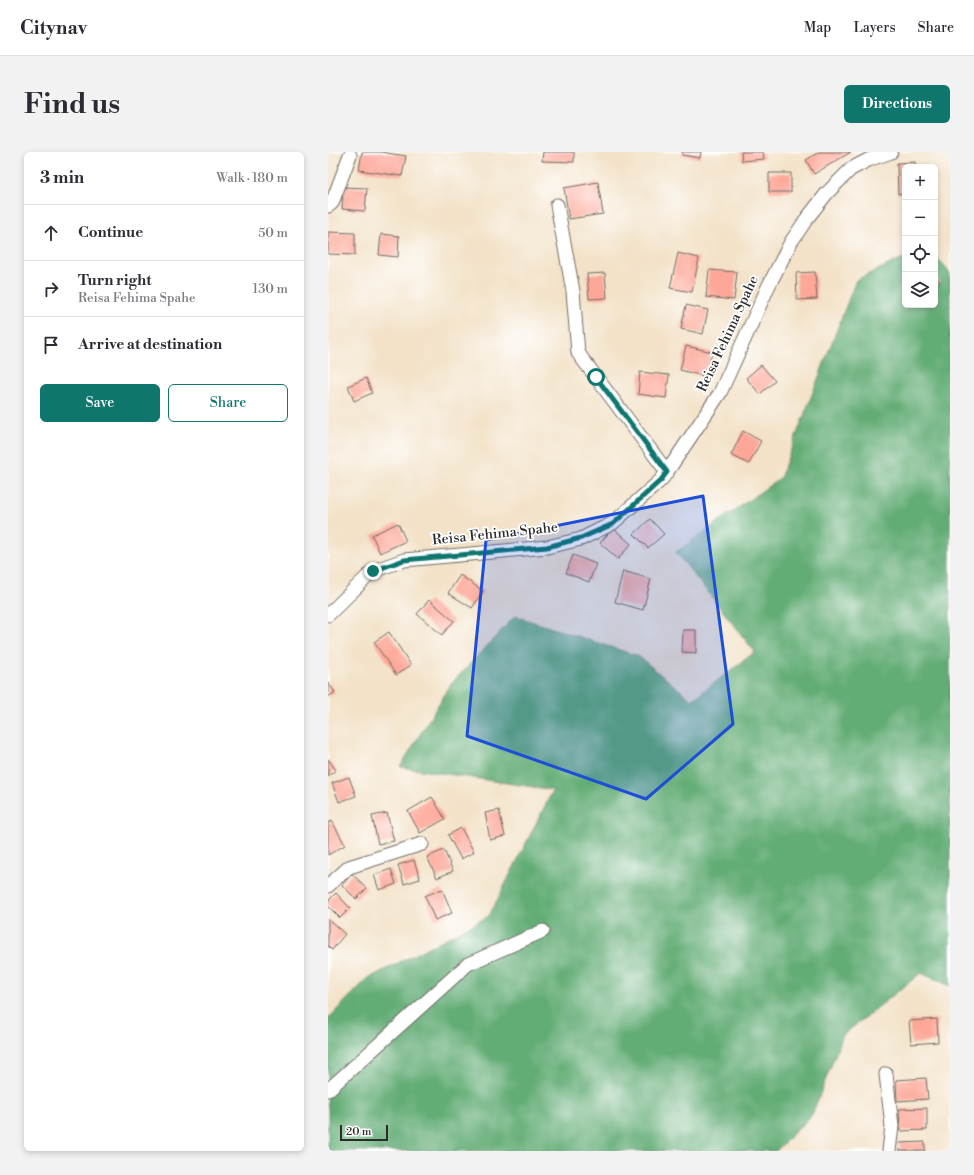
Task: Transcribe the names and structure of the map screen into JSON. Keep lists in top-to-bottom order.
{
  "streets": {
    "street": ["Reisa Fehima Spahe"]
  },
  "scale_bar": "20 m",
  "page": {
    "header": "Citynav",
    "nav": ["Map", "Layers", "Share"],
    "buttons": [
      "Directions",
      ["Save", "Share"]
    ],
    "title": "Find us",
    "heading": ["3 min", "Walk · 180 m"],
    "map_buttons": ["+", "−"],
    "list": [
      ["Continue", "50 m"],
      ["Turn right", "Reisa Fehima Spahe", "130 m"],
      "Arrive at destination"
    ],
    "scale": "20 m"
  }
}
